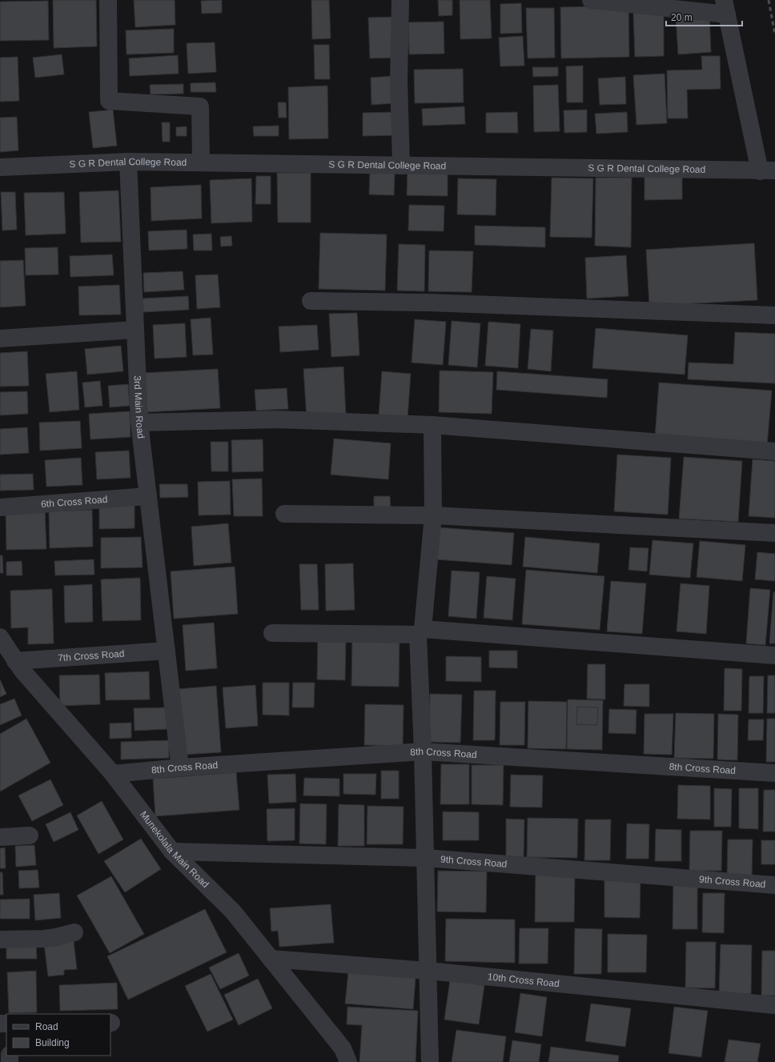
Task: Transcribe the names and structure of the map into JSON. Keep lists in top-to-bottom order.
{
  "streets": {
    "street": [
      "S G R Dental College Road",
      "3rd Main Road",
      "6th Cross Road",
      "7th Cross Road",
      "8th Cross Road",
      "Munekolala Main Road",
      "9th Cross Road",
      "10th Cross Road"
    ]
  },
  "crossings": [
    ["S G R Dental College Road", "3rd Main Road"],
    ["3rd Main Road", "6th Cross Road"],
    ["3rd Main Road", "7th Cross Road"],
    ["3rd Main Road", "8th Cross Road"],
    ["7th Cross Road", "Munekolala Main Road"],
    ["8th Cross Road", "Munekolala Main Road"],
    ["Munekolala Main Road", "9th Cross Road"],
    ["Munekolala Main Road", "10th Cross Road"]
  ],
  "legend": ["Road", "Building"],
  "scale_bar": "20 m"
}
